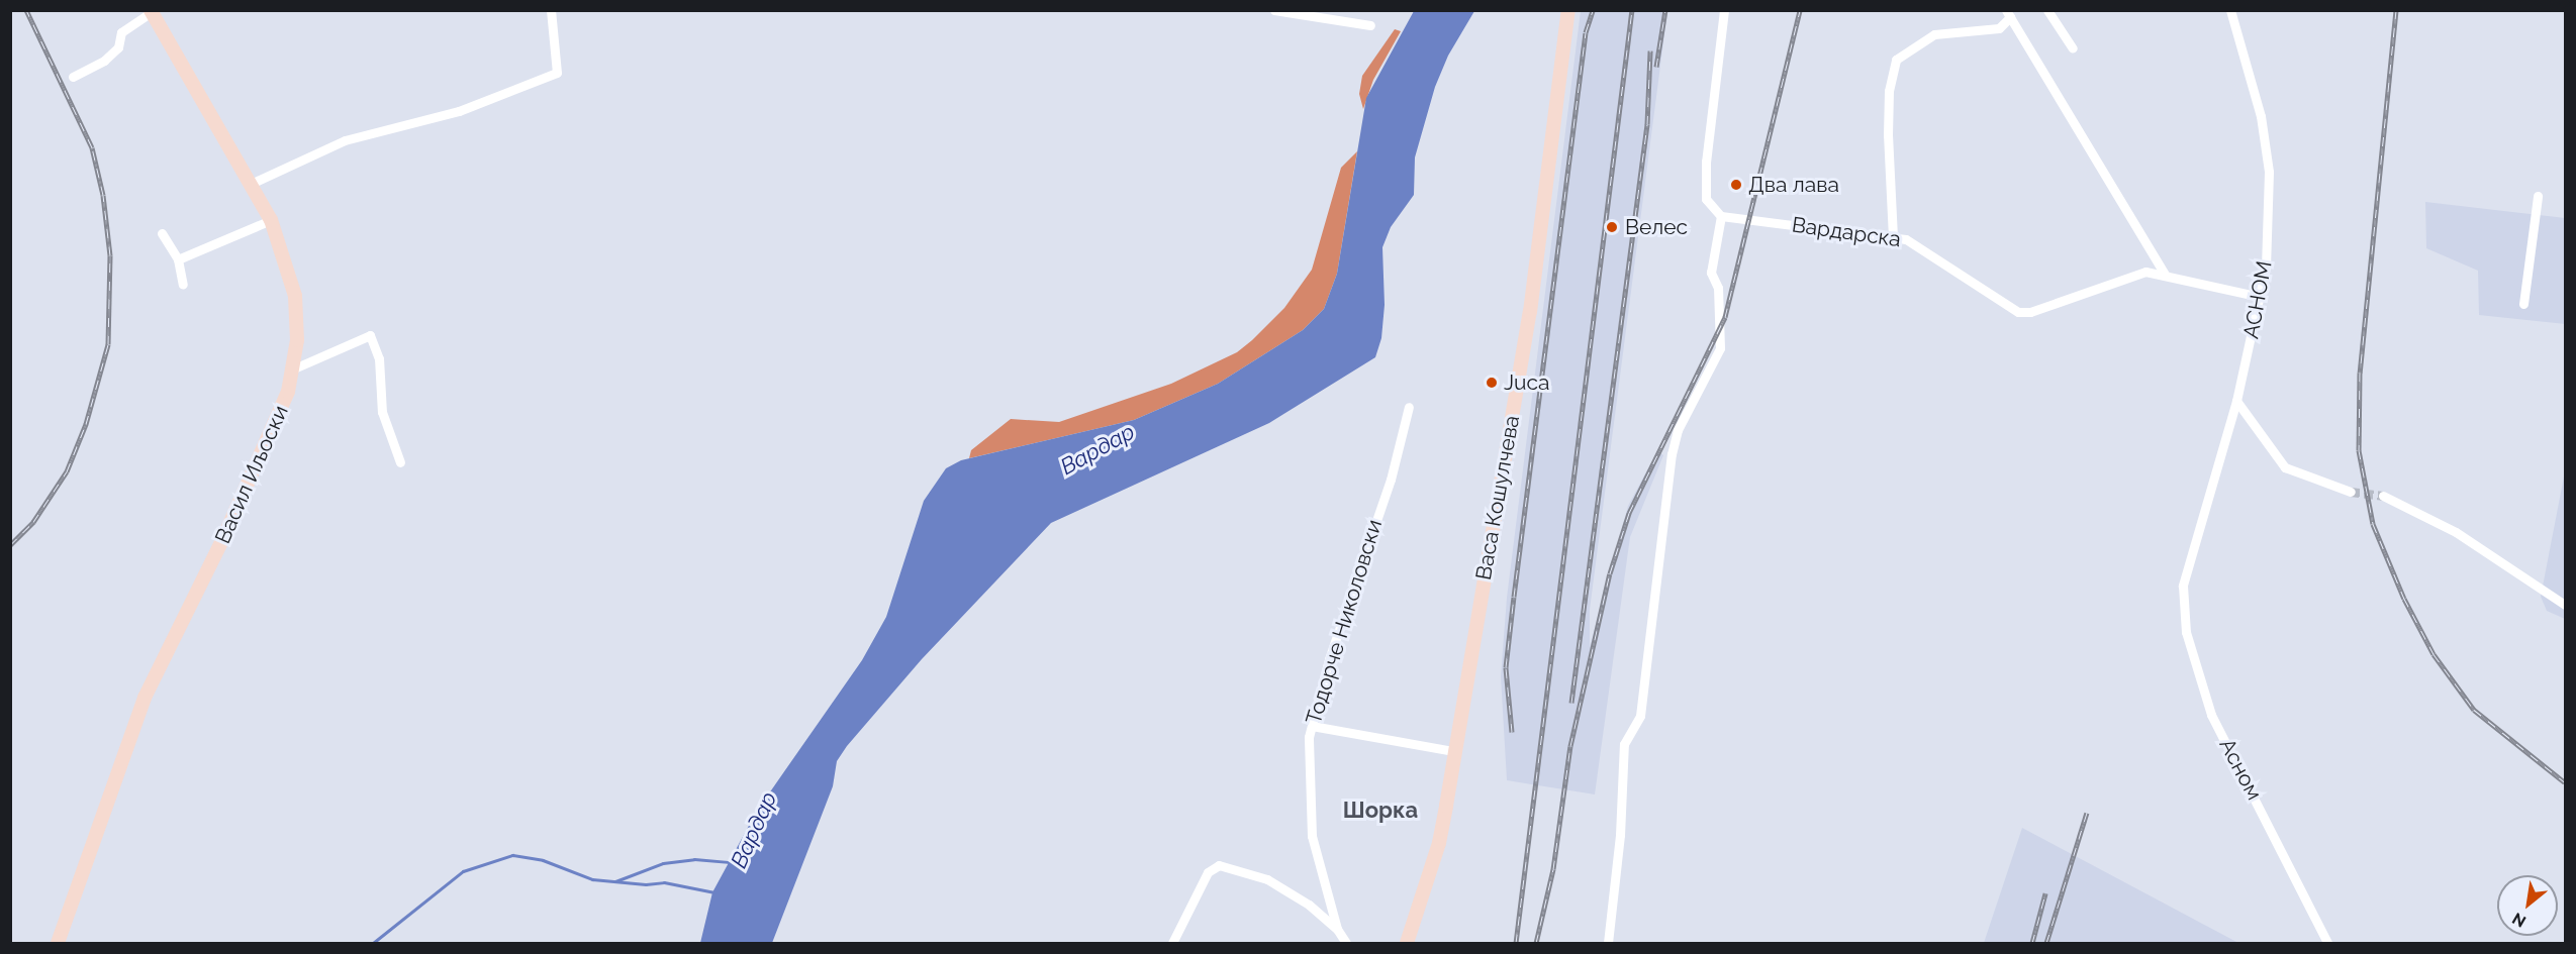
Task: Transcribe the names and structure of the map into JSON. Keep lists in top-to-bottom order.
{
  "streets": {
    "main road": ["Васил Иљоски", "Васа Кошулчева"],
    "street": [
      "Вардарска",
      "АСНОМ",
      "Тодорче Николовски",
      "Асном"
    ]
  },
  "crossings": [
    ["Вардарска", "АСНОМ"],
    ["АСНОМ", "Асном"]
  ],
  "districts": ["Шорка"],
  "water": ["Вардар"],
  "places": ["Два лава", "Велес", "Juca"],
  "north": "bottom left"
}
